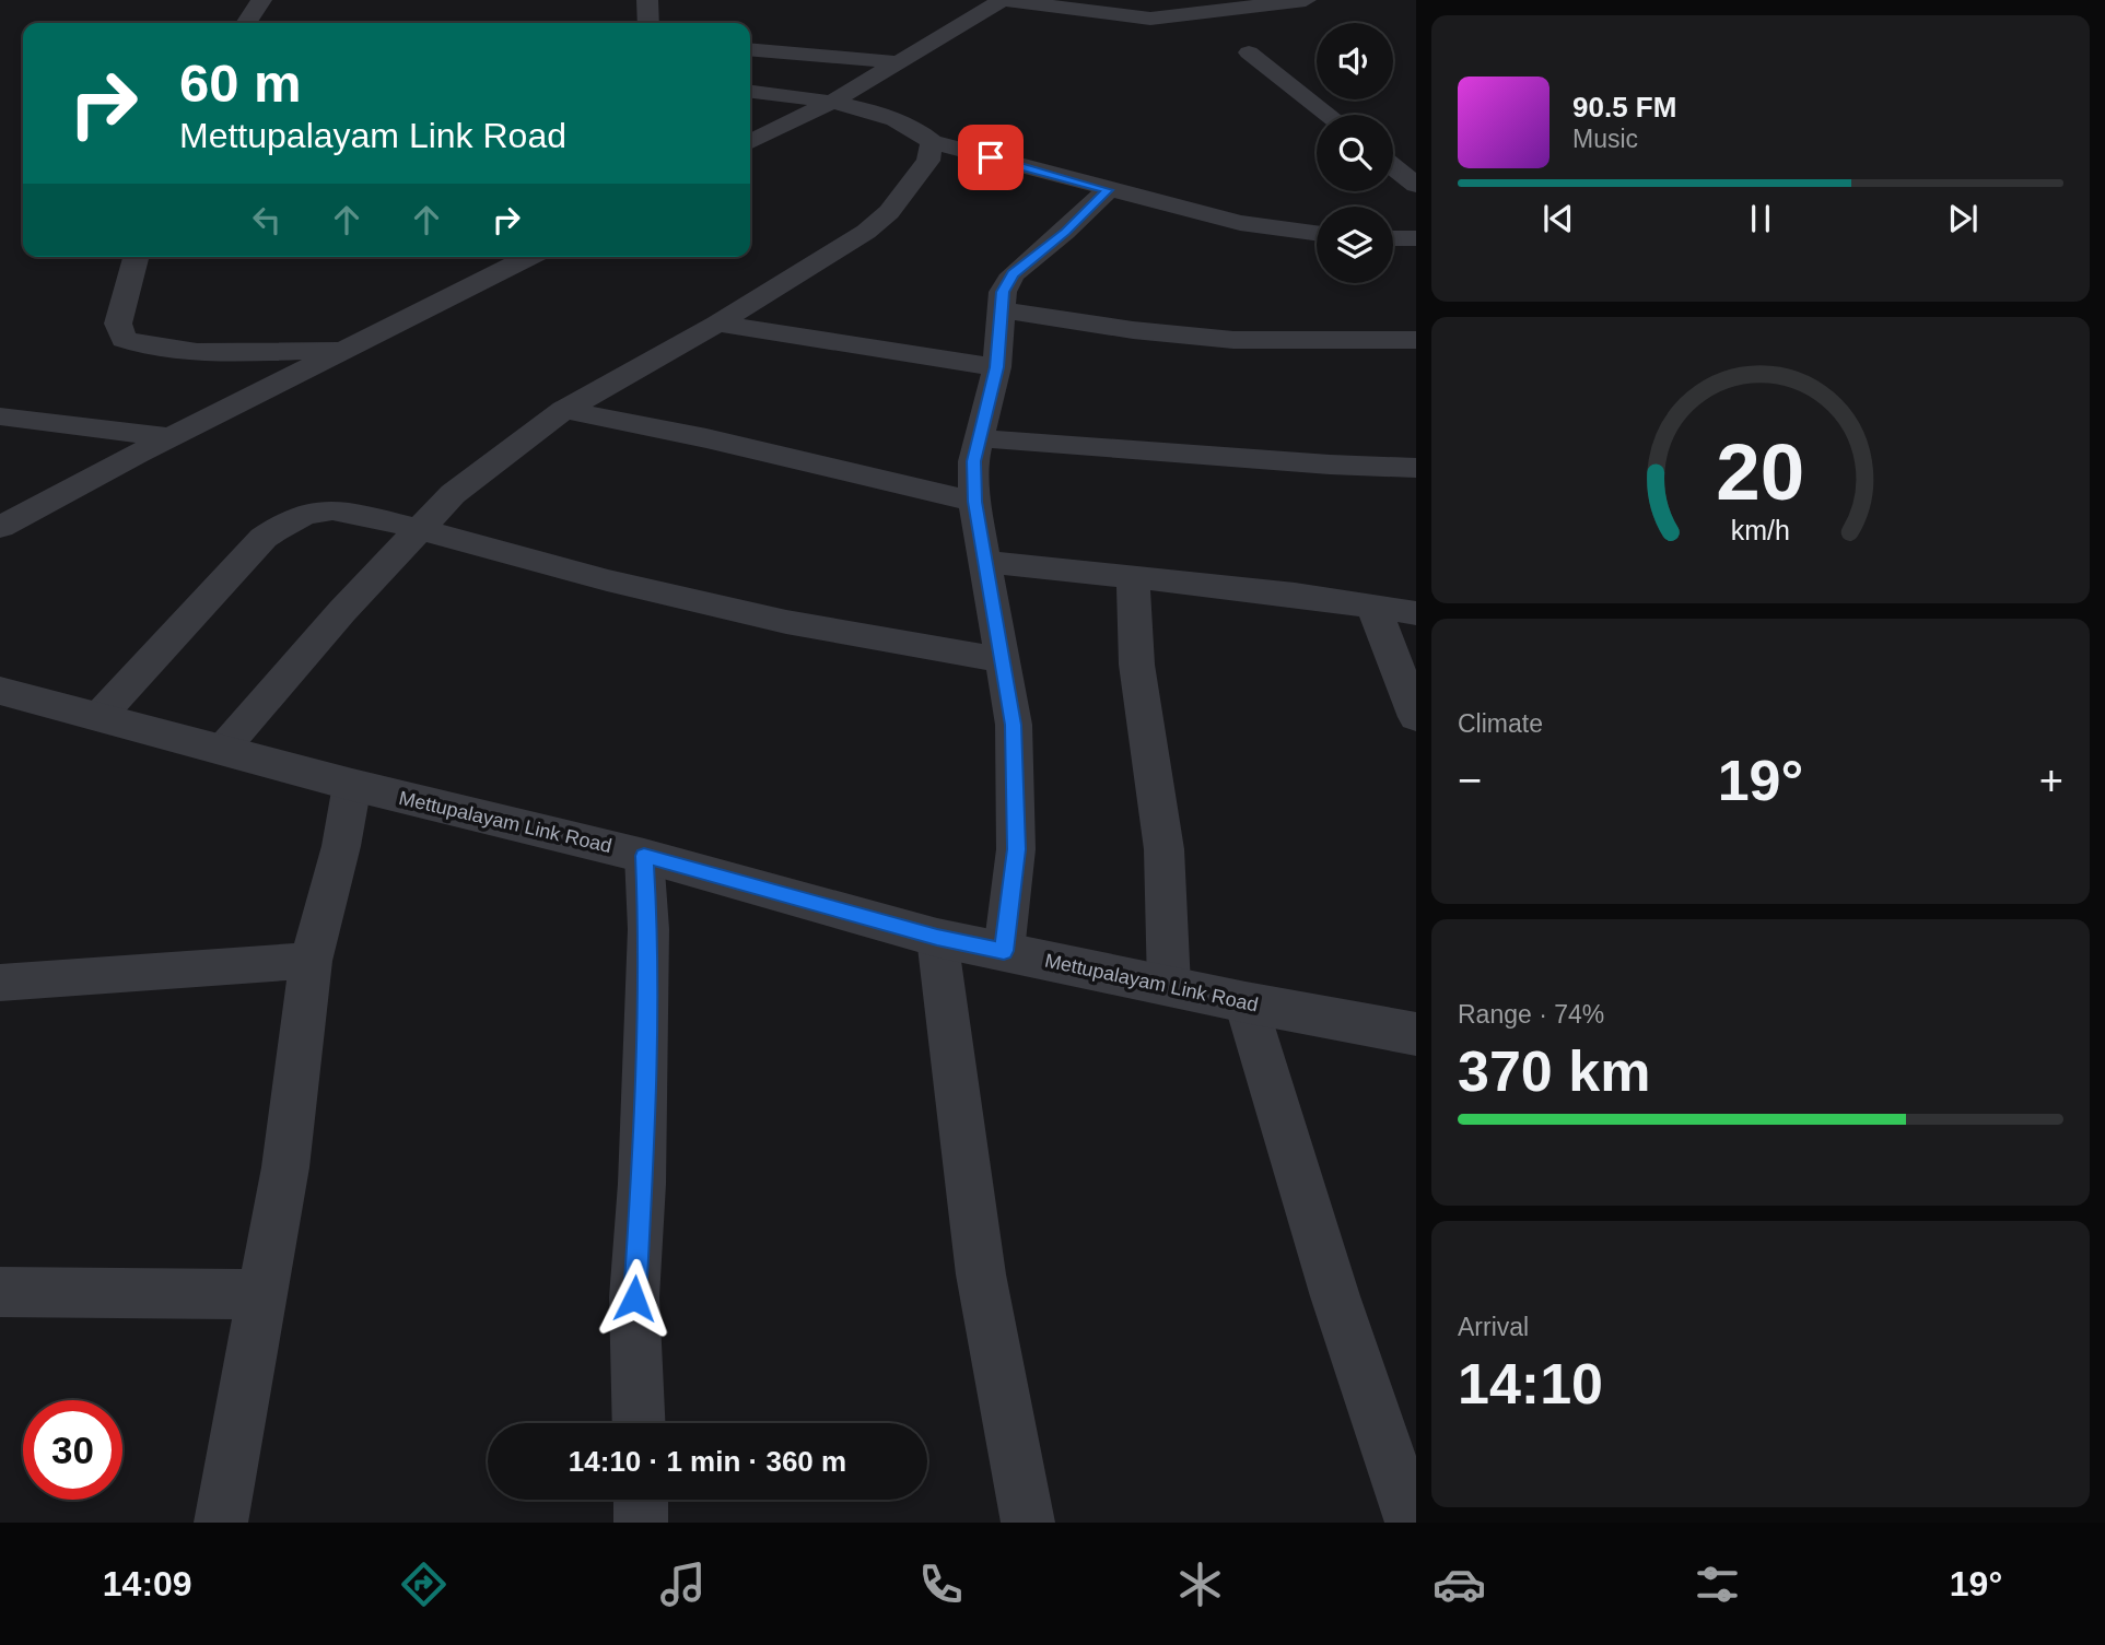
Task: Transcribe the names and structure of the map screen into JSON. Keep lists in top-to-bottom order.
{
  "streets": {
    "street": ["Mettupalayam Link Road"]
  },
  "page": {
    "turn": ["60 m", "Mettupalayam Link Road"],
    "song": ["90.5 FM", "Music"],
    "tile": [
      "Climate",
      ["Range · 74%", "370 km"],
      ["Arrival", "14:10"]
    ],
    "heat": ["−", "19°", "+"],
    "limit": "30",
    "trip": "14:10 · 1 min · 360 m",
    "tabs": ["14:09", "19°"],
    "gauge": ["20", "km/h"]
  }
}
